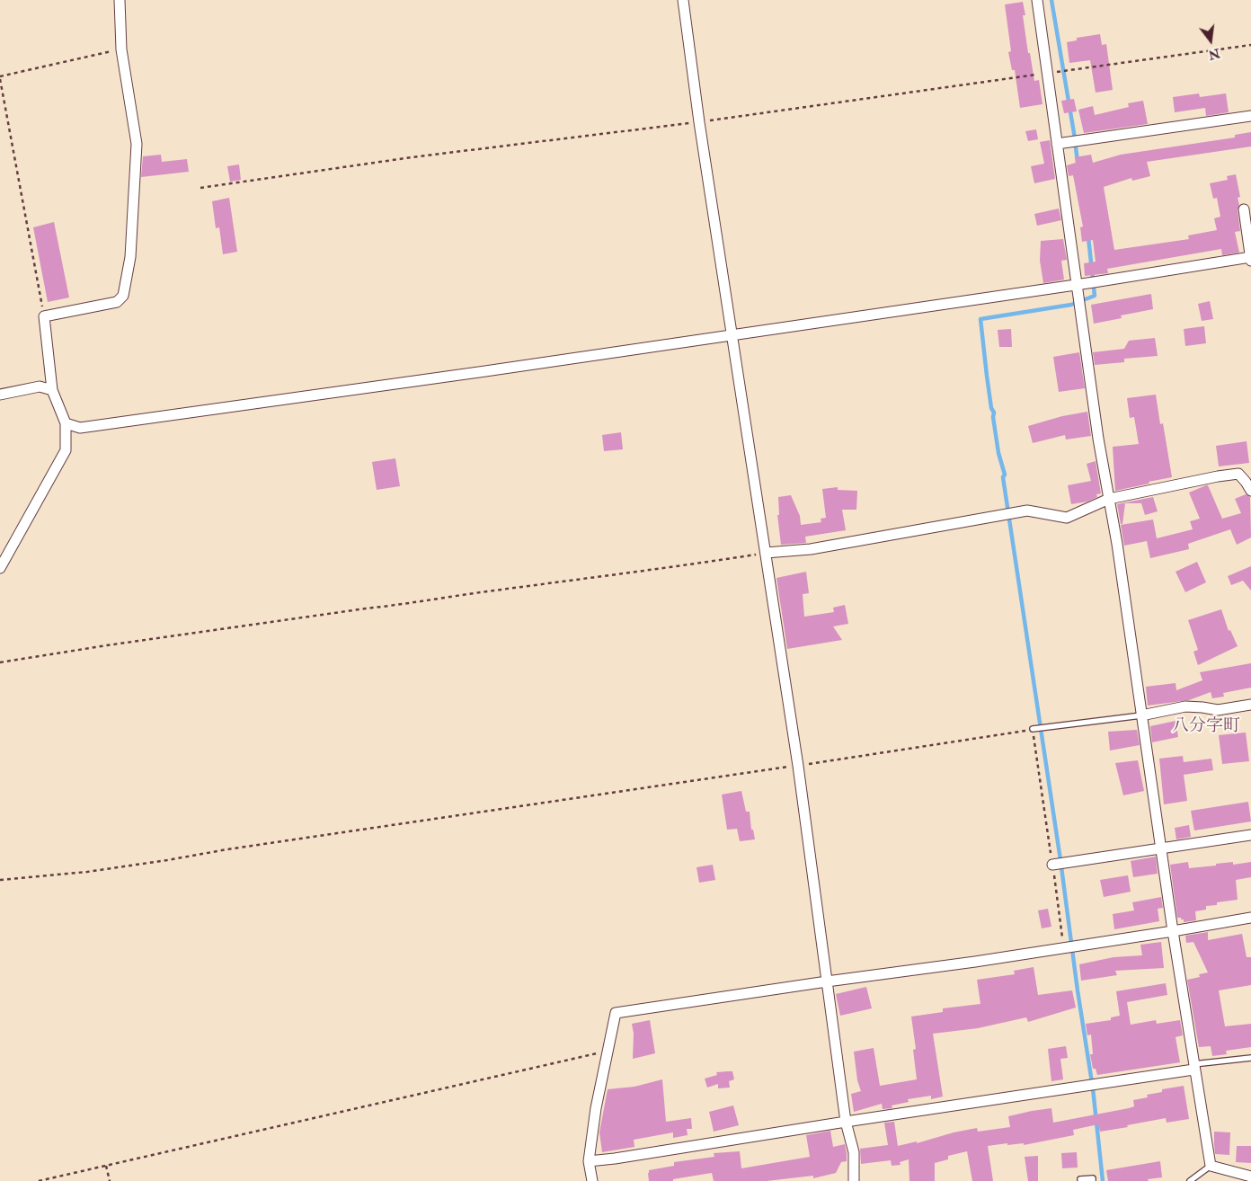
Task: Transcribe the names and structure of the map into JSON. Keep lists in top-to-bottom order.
{
  "districts": ["八分字町"],
  "north": "bottom"
}
